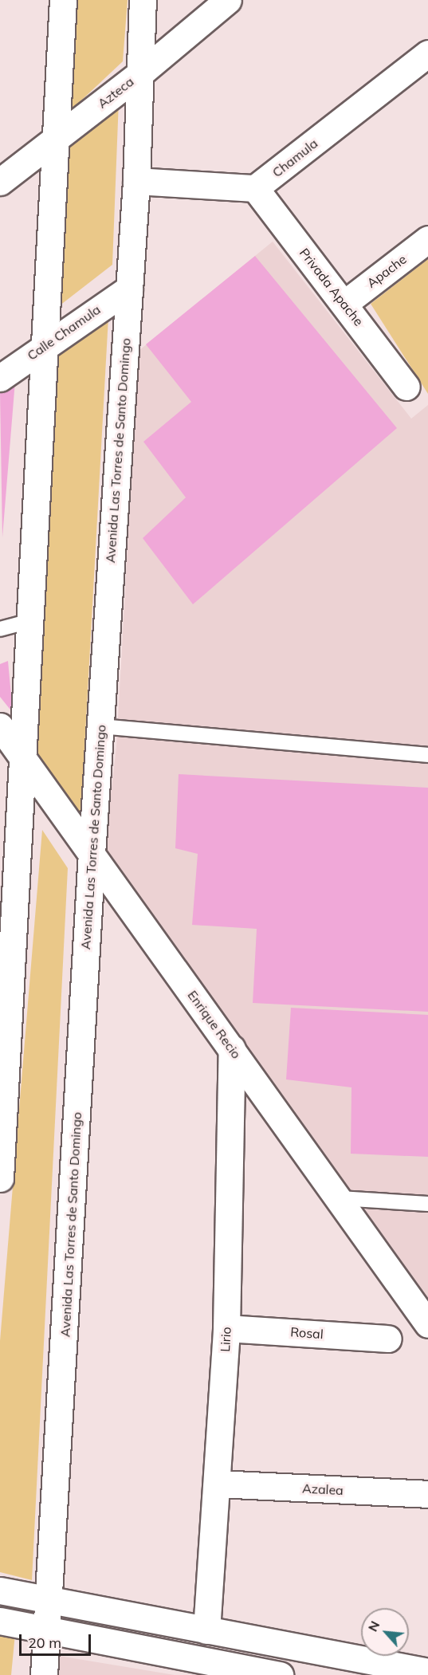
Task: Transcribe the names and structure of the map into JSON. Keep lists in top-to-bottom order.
{
  "streets": {
    "street": [
      "Azteca",
      "Chamula",
      "Apache",
      "Privada Apache",
      "Calle Chamula",
      "Avenida Las Torres de Santo Domingo",
      "Enrique Recio",
      "Rosal",
      "Lirio",
      "Azalea"
    ]
  },
  "crossings": [
    ["Azteca", "Avenida Las Torres de Santo Domingo"],
    ["Chamula", "Privada Apache"],
    ["Apache", "Privada Apache"],
    ["Calle Chamula", "Avenida Las Torres de Santo Domingo"],
    ["Avenida Las Torres de Santo Domingo", "Enrique Recio"],
    ["Enrique Recio", "Lirio"],
    ["Rosal", "Lirio"],
    ["Lirio", "Azalea"]
  ],
  "scale_bar": "20 m",
  "north": "top left"
}
